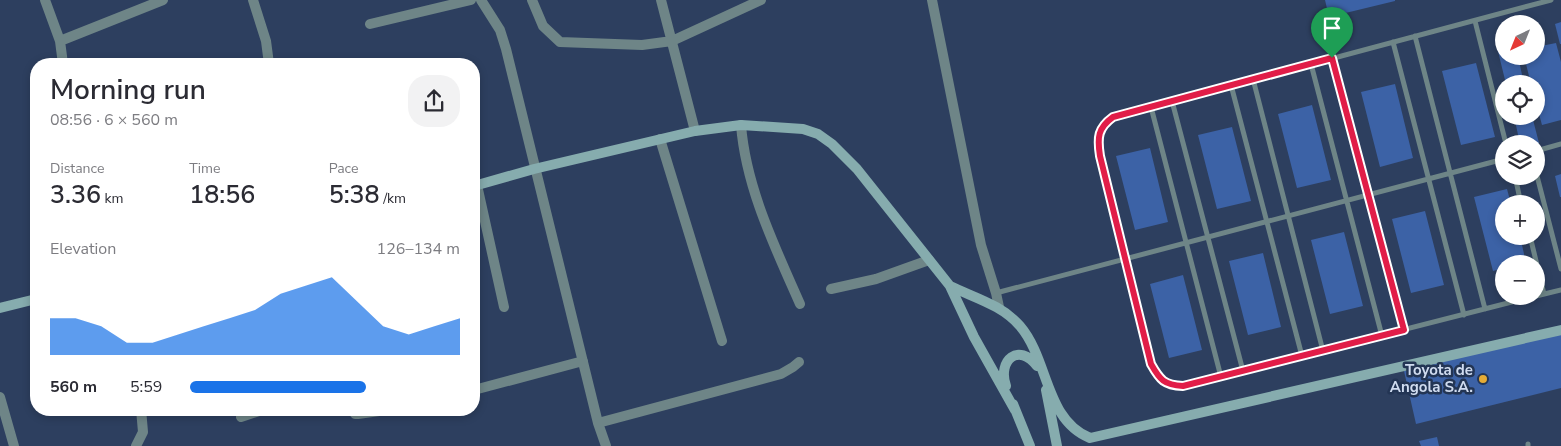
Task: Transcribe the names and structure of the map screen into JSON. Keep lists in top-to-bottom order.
{
  "places": ["Toyota de Angola S.A."],
  "north": "bottom left",
  "page": {
    "map_buttons": ["+", "−"],
    "heading": ["Morning run", "08:56 · 6 × 560 m"],
    "stats": [
      ["Distance", "3.36 km"],
      ["Time", "18:56"],
      ["Pace", "5:38 /km"]
    ],
    "chart": ["Elevation", "126–134 m"],
    "list": [
      {
        "name": "560 m",
        "note": "5:59"
      }
    ]
  }
}
